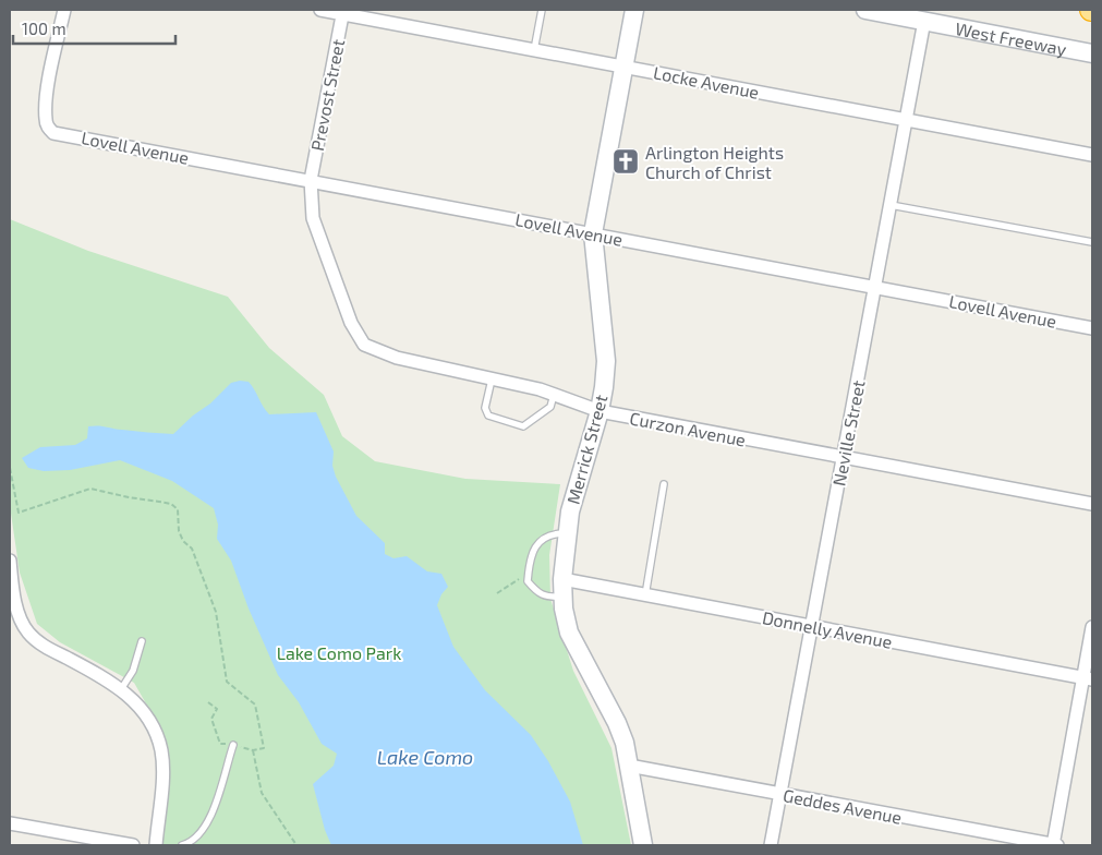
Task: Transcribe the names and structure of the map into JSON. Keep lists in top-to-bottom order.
{
  "streets": {
    "street": [
      "West Freeway",
      "Locke Avenue",
      "Prevost Street",
      "Lovell Avenue",
      "Curzon Avenue",
      "Neville Street",
      "Merrick Street",
      "Donnelly Avenue",
      "Geddes Avenue"
    ]
  },
  "crossings": [
    ["West Freeway", "Neville Street"],
    ["Locke Avenue", "Prevost Street"],
    ["Locke Avenue", "Neville Street"],
    ["Locke Avenue", "Merrick Street"],
    ["Prevost Street", "Lovell Avenue"],
    ["Prevost Street", "Curzon Avenue"],
    ["Lovell Avenue", "Curzon Avenue"],
    ["Lovell Avenue", "Neville Street"],
    ["Lovell Avenue", "Merrick Street"],
    ["Curzon Avenue", "Neville Street"],
    ["Curzon Avenue", "Merrick Street"],
    ["Neville Street", "Donnelly Avenue"],
    ["Neville Street", "Geddes Avenue"],
    ["Merrick Street", "Donnelly Avenue"],
    ["Merrick Street", "Geddes Avenue"]
  ],
  "water": ["Lake Como"],
  "parks": ["Lake Como Park"],
  "places": {
    "church": ["Arlington Heights Church of Christ"]
  },
  "scale_bar": "100 m"
}
